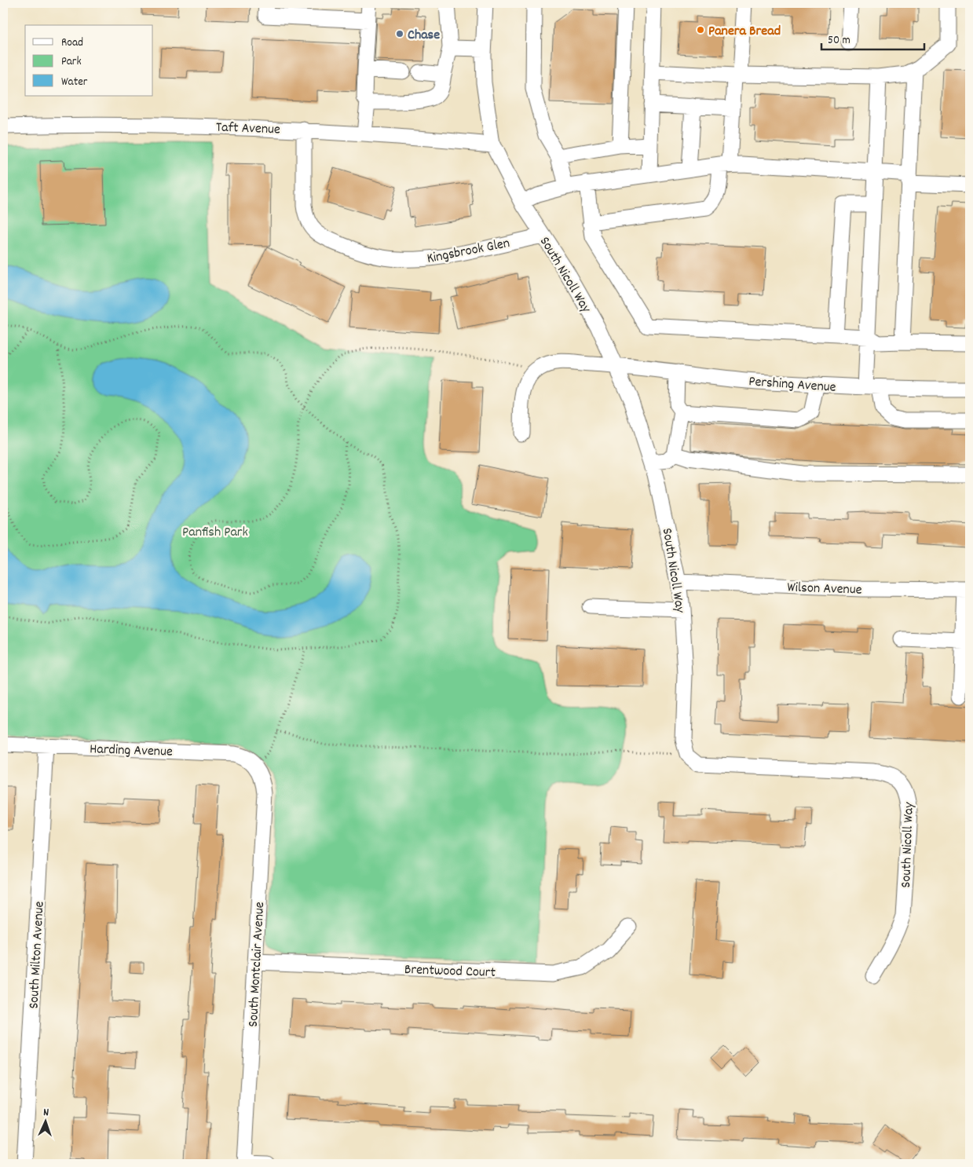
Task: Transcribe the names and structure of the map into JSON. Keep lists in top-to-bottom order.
{
  "streets": {
    "street": [
      "Taft Avenue",
      "Kingsbrook Glen",
      "South Nicoll Way",
      "Pershing Avenue",
      "Wilson Avenue",
      "Harding Avenue",
      "South Milton Avenue",
      "South Montclair Avenue",
      "Brentwood Court"
    ]
  },
  "crossings": [
    ["Taft Avenue", "Kingsbrook Glen"],
    ["Taft Avenue", "South Nicoll Way"],
    ["Kingsbrook Glen", "South Nicoll Way"],
    ["South Nicoll Way", "Pershing Avenue"],
    ["South Nicoll Way", "Wilson Avenue"],
    ["Harding Avenue", "South Milton Avenue"],
    ["Harding Avenue", "South Montclair Avenue"],
    ["South Montclair Avenue", "Brentwood Court"]
  ],
  "parks": ["Panfish Park"],
  "places": ["Panera Bread", "Chase"],
  "legend": ["Road", "Park", "Water"],
  "scale_bar": "50 m",
  "north": "top"
}
